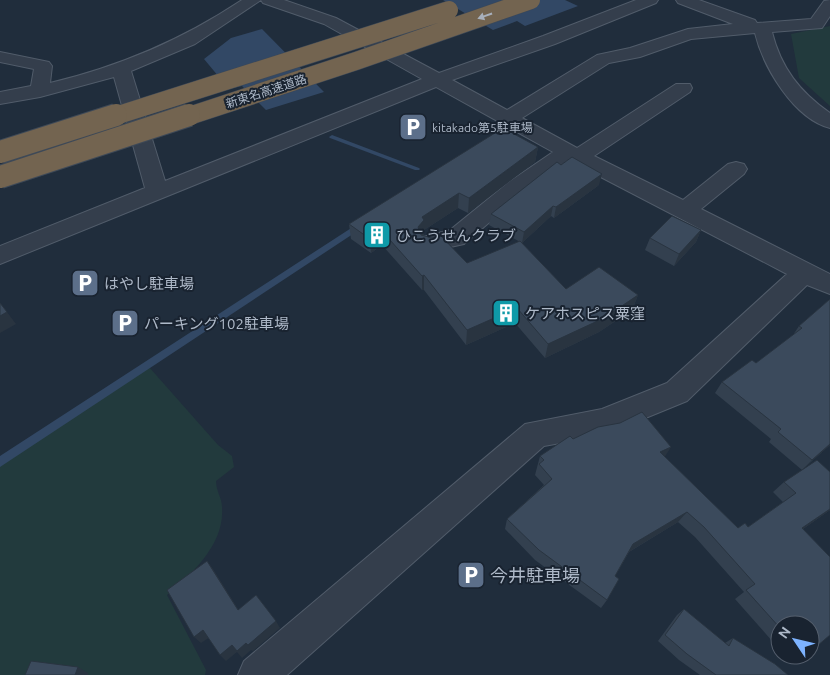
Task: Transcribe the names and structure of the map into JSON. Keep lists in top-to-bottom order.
{
  "streets": {
    "highway": ["新東名高速道路"]
  },
  "places": {
    "parking": [
      "kitakado第5駐車場",
      "はやし駐車場",
      "パーキング102駐車場",
      "今井駐車場"
    ],
    "building": ["ひこうせんクラブ", "ケアホスピス粟窪"]
  },
  "north": "top left"
}
